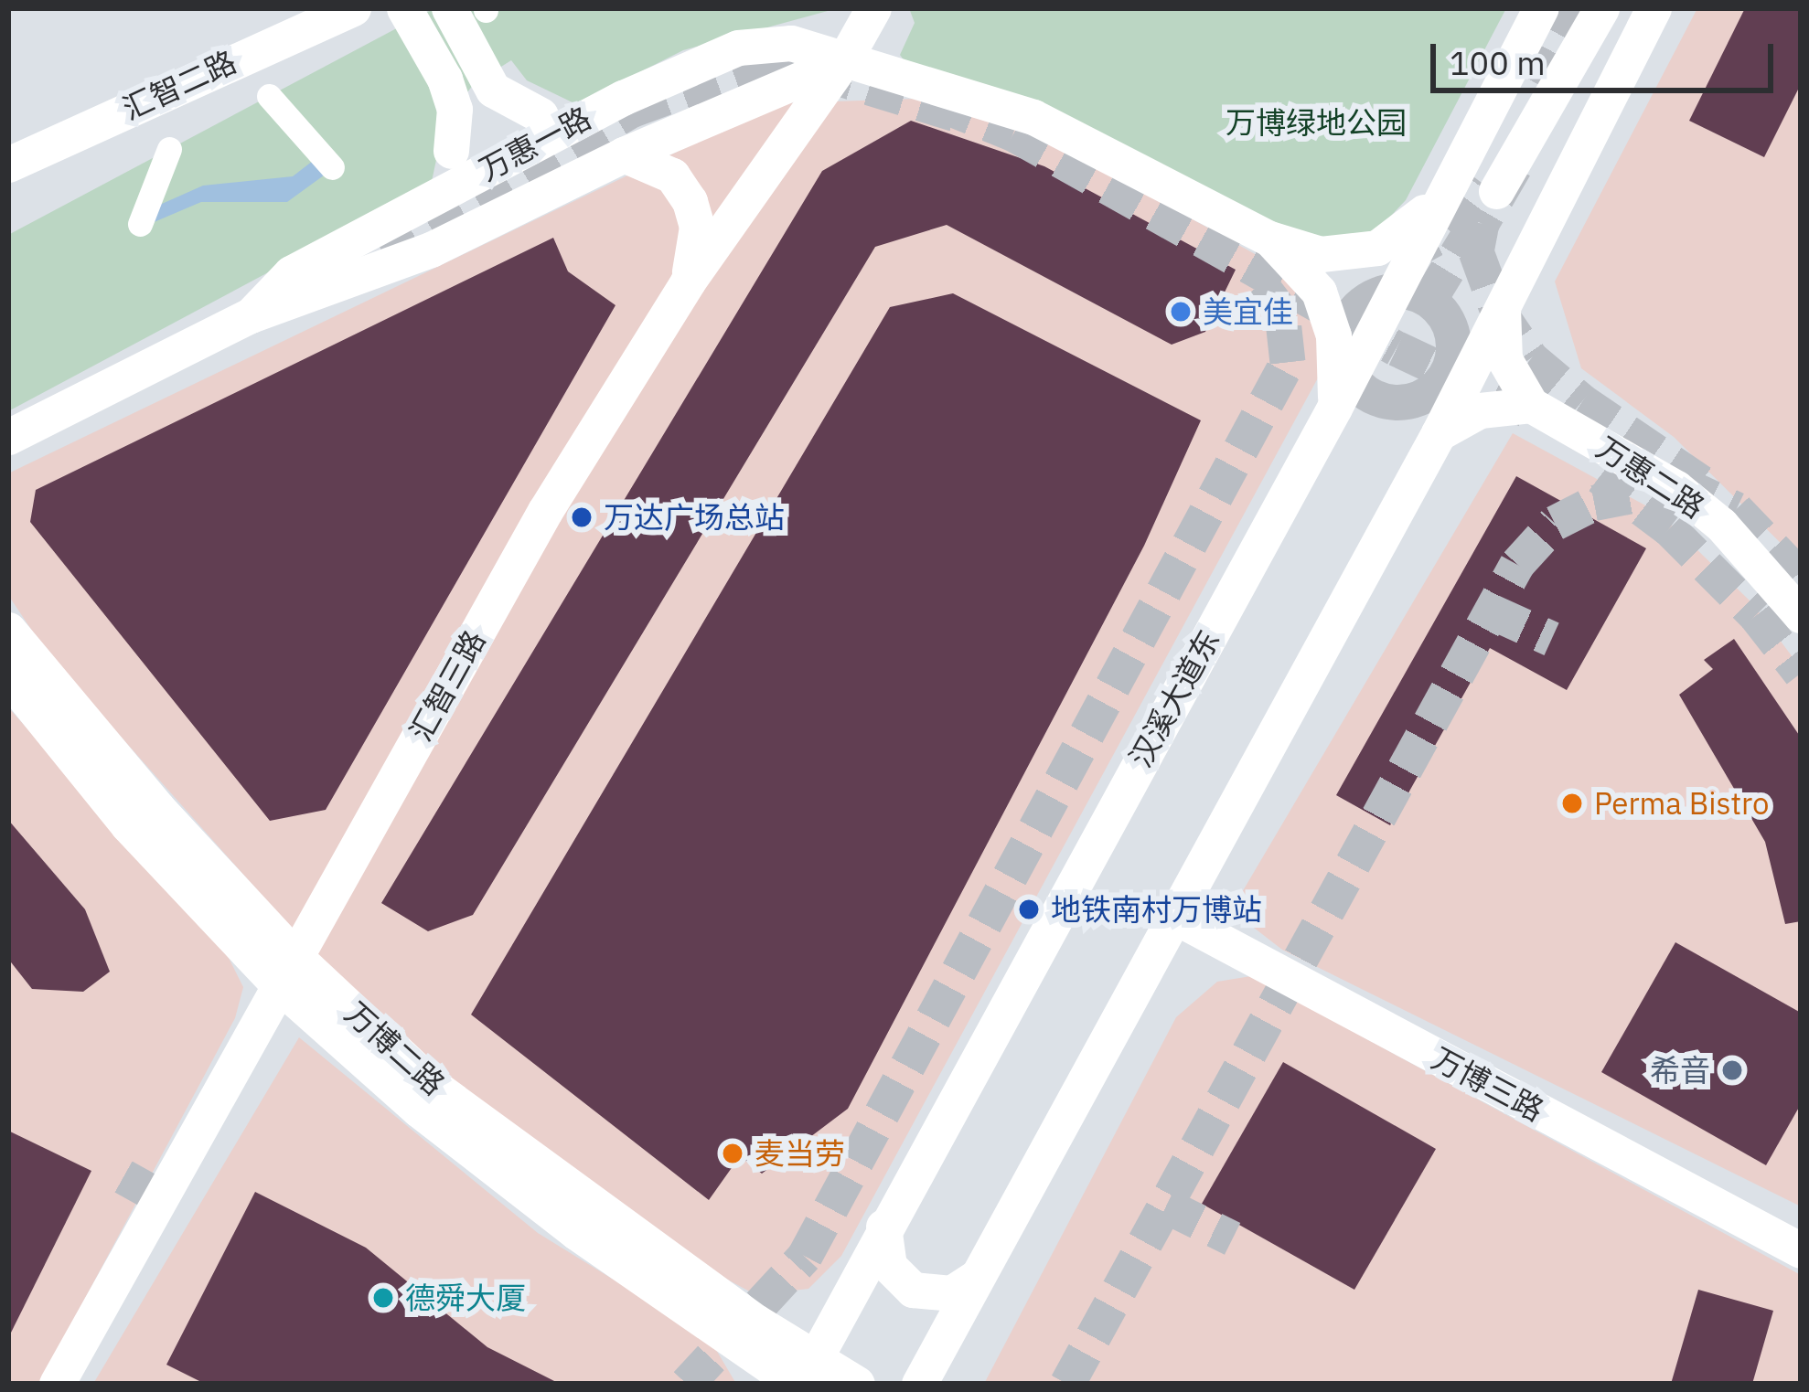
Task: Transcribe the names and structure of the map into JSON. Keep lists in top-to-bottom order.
{
  "streets": {
    "street": [
      "汇智二路",
      "万惠一路",
      "万惠二路",
      "汇智三路",
      "汉溪大道东",
      "万博二路",
      "万博三路"
    ]
  },
  "crossings": [
    ["万惠一路", "汇智三路"],
    ["汇智三路", "万博二路"],
    ["汉溪大道东", "万博二路"]
  ],
  "parks": ["万博绿地公园"],
  "places": [
    "美宜佳",
    "万达广场总站",
    "Perma Bistro",
    "地铁南村万博站",
    "希音",
    "麦当劳",
    "德舜大厦"
  ],
  "scale_bar": "100 m"
}
